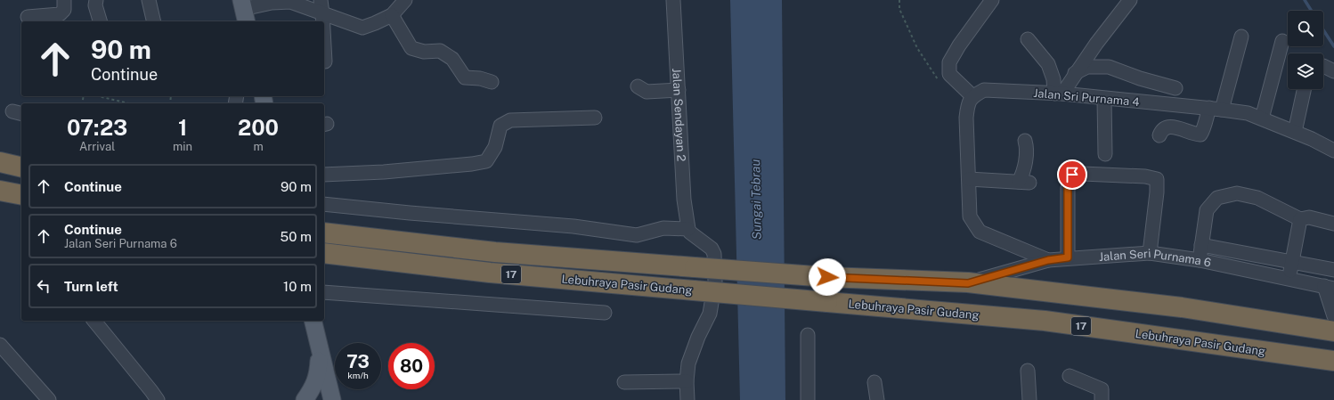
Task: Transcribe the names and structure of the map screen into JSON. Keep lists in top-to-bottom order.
{
  "streets": {
    "highway": ["17", "Lebuhraya Pasir Gudang"],
    "street": ["Jalan Sri Purnama 4", "Jalan Sendayan 2", "Jalan Seri Purnama 6"]
  },
  "crossings": [
    ["Jalan Seri Purnama 6", "Lebuhraya Pasir Gudang"]
  ],
  "water": ["Sungai Tebrau"],
  "page": {
    "turn": ["90 m", "Continue"],
    "eta": [
      "07:23",
      "Arrival",
      "1",
      "min",
      "200",
      "m"
    ],
    "list": [
      {
        "name": "Continue",
        "value": "90 m"
      },
      {
        "name": "Continue",
        "note": "Jalan Seri Purnama 6",
        "value": "50 m"
      },
      {
        "name": "Turn left",
        "value": "10 m"
      }
    ],
    "speed": "73 km/h",
    "limit": "80"
  }
}
